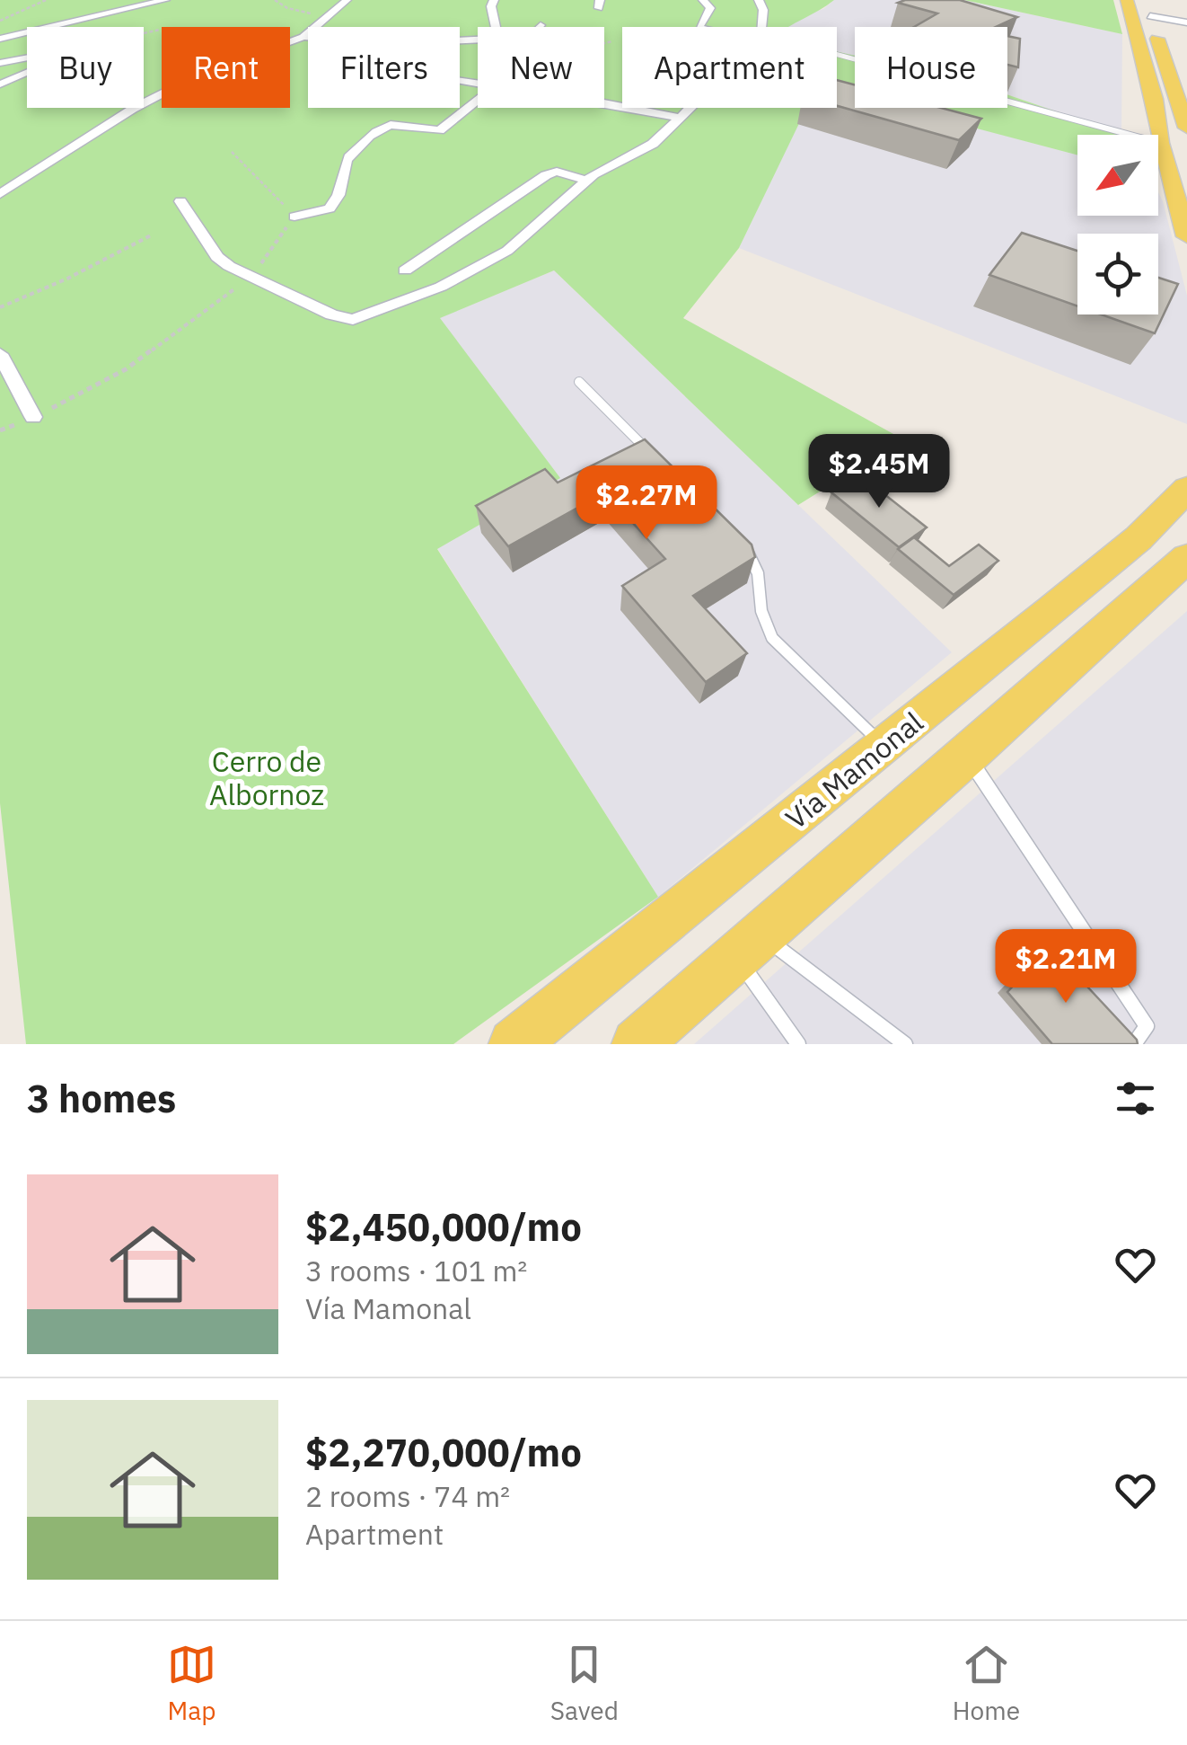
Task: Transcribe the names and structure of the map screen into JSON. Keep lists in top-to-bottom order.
{
  "streets": {
    "main road": ["Vía Mamonal"]
  },
  "parks": ["Cerro de Albornoz"],
  "north": "bottom left",
  "page": {
    "chip": [
      "Buy",
      "Rent",
      "Filters",
      "New",
      "Apartment",
      "House"
    ],
    "price": ["$2.45M", "$2.27M", "$2.21M"],
    "heading": "3 homes",
    "list": [
      {
        "name": "$2,450,000/mo",
        "note": "3 rooms · 101 m² · Vía Mamonal"
      },
      {
        "name": "$2,270,000/mo",
        "note": "2 rooms · 74 m² · Apartment"
      }
    ],
    "tabs": ["Map", "Saved", "Home"]
  }
}
